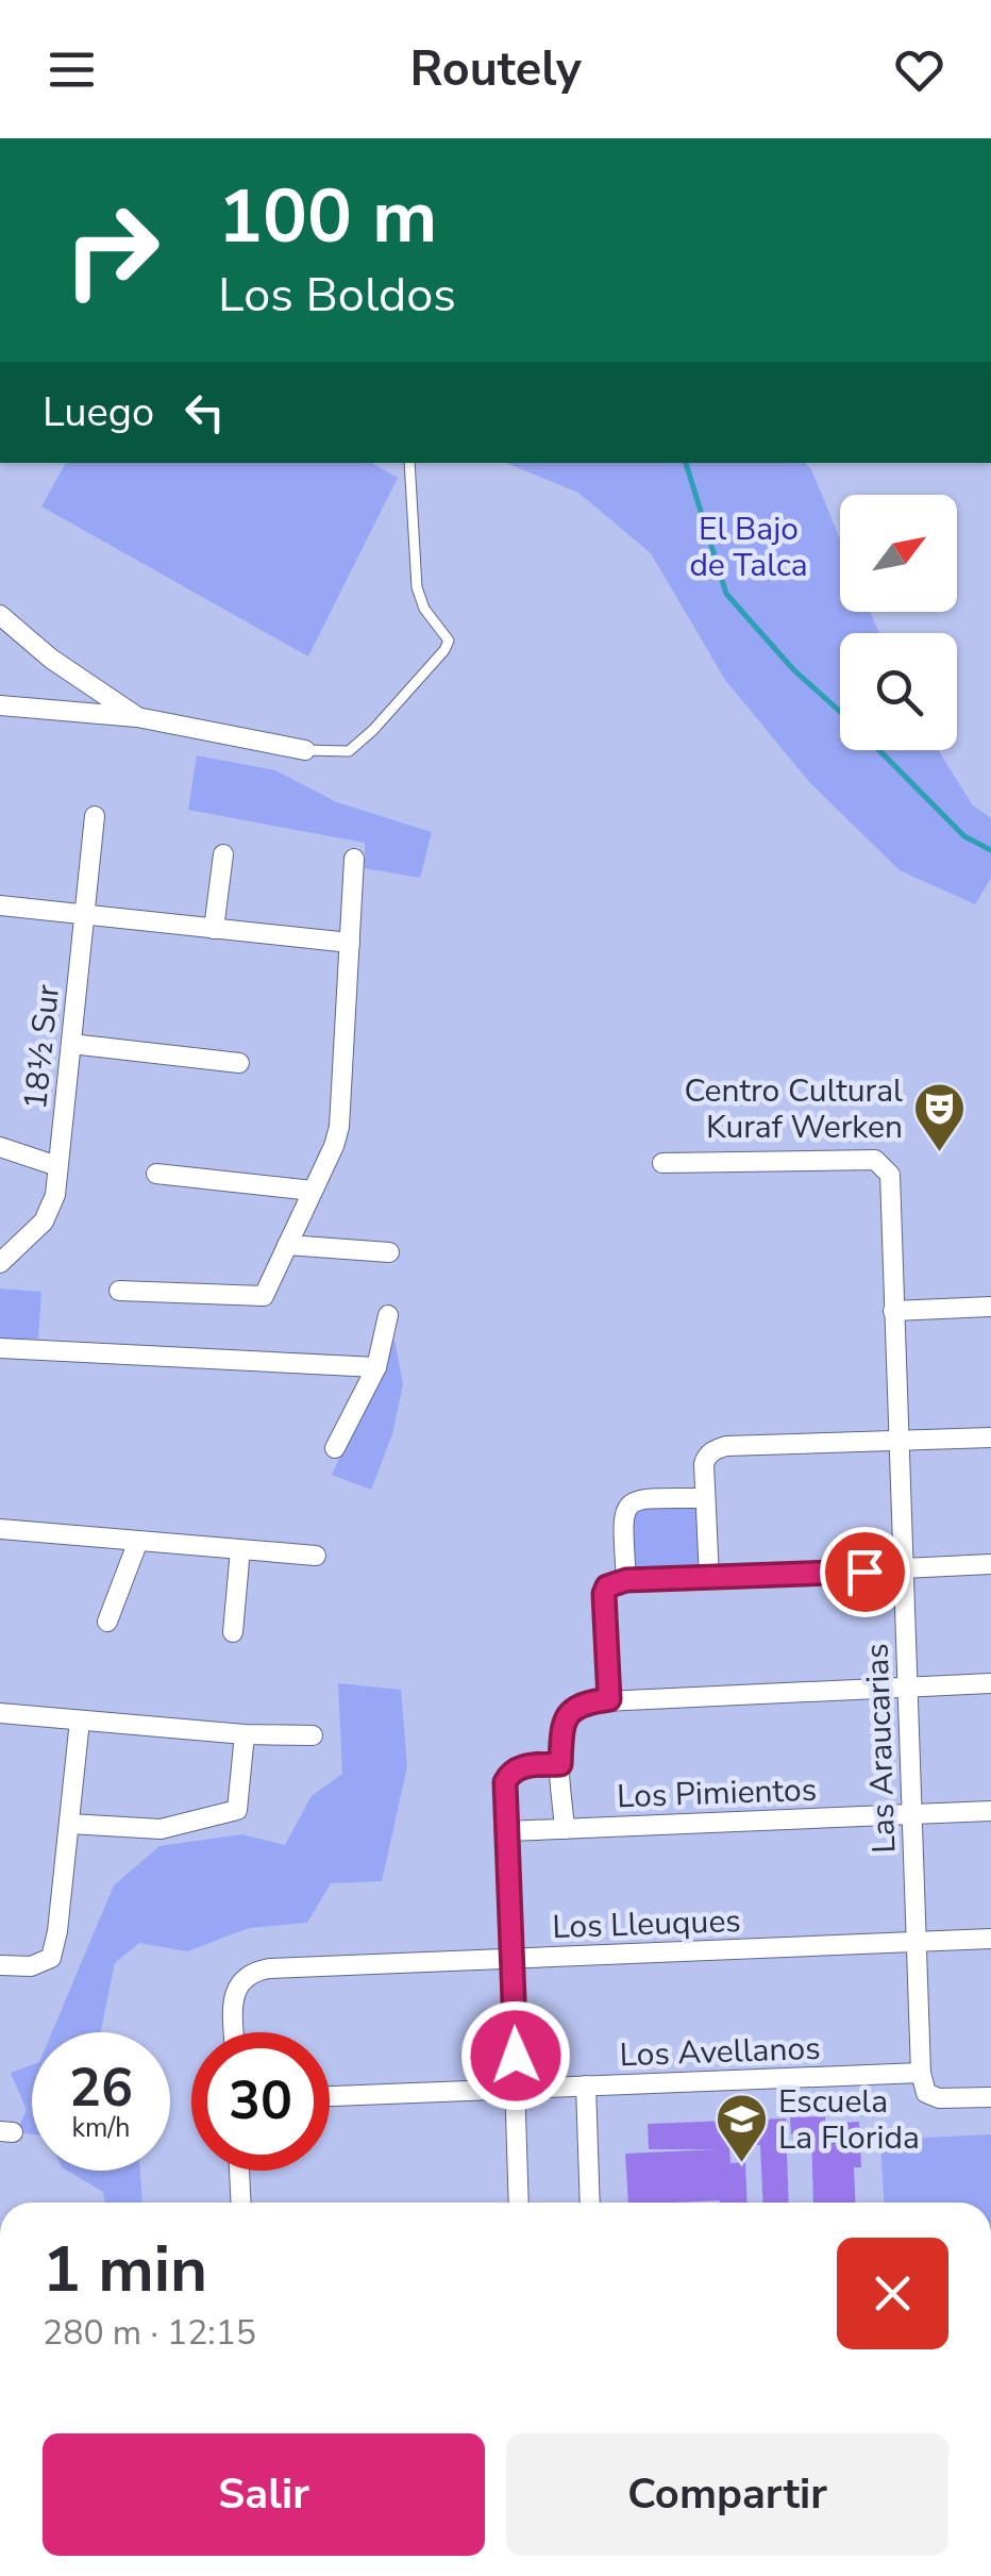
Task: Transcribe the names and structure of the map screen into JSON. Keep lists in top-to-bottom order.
{
  "streets": {
    "street": [
      "18½ Sur",
      "Las Araucarias",
      "Los Pimientos",
      "Los Lleuques",
      "Los Avellanos"
    ]
  },
  "crossings": [
    ["Las Araucarias", "Los Pimientos"],
    ["Las Araucarias", "Los Lleuques"],
    ["Las Araucarias", "Los Avellanos"]
  ],
  "parks": ["El Bajo de Talca"],
  "places": {
    "theatre": ["Centro Cultural Kuraf Werken"],
    "school or university": ["Escuela La Florida"]
  },
  "north": "top right",
  "page": {
    "header": "Routely",
    "turn": ["100 m", "Los Boldos"],
    "then": "Luego",
    "speed": "26 km/h",
    "limit": "30",
    "heading": ["1 min", "280 m · 12:15"],
    "buttons": ["Salir", "Compartir"]
  }
}
